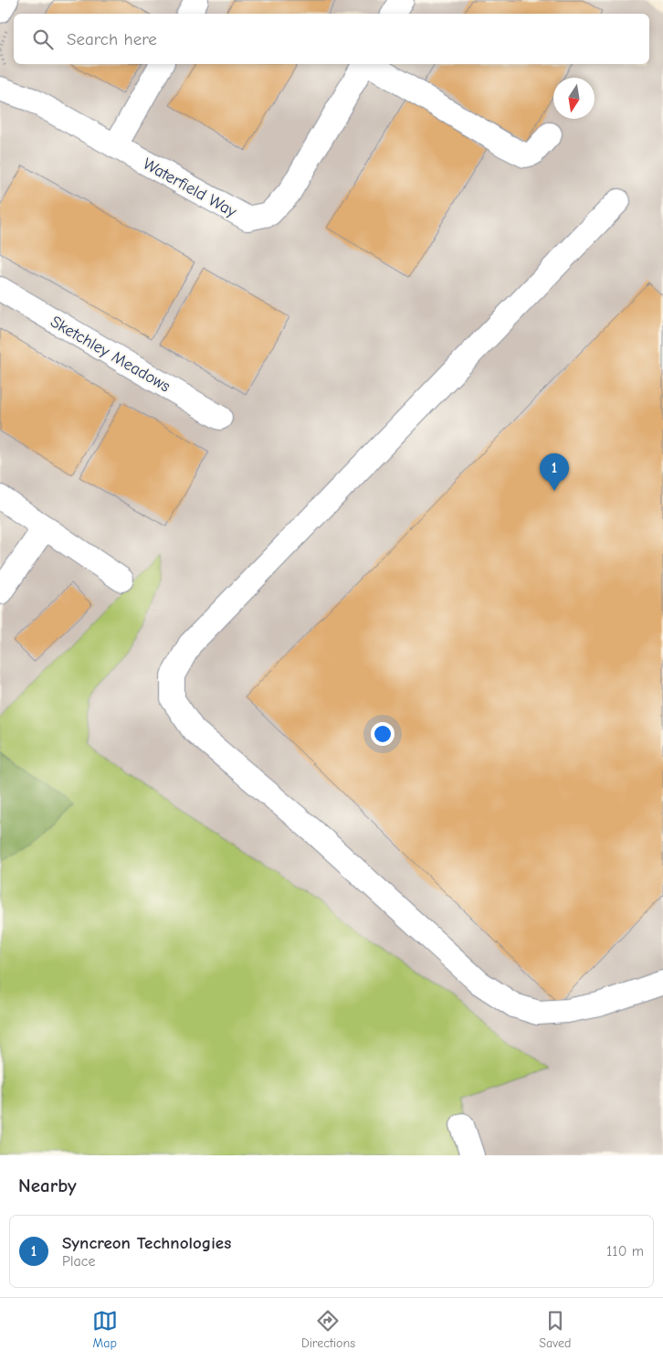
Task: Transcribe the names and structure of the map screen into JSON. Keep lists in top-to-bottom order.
{
  "streets": {
    "street": ["Waterfield Way", "Sketchley Meadows"]
  },
  "north": "bottom",
  "page": {
    "search": "Search here",
    "pins": "1",
    "heading": "Nearby",
    "list": [
      {
        "mark": "1",
        "name": "Syncreon Technologies",
        "note": "Place",
        "value": "110 m"
      }
    ],
    "nav": ["Map", "Directions", "Saved"]
  }
}
